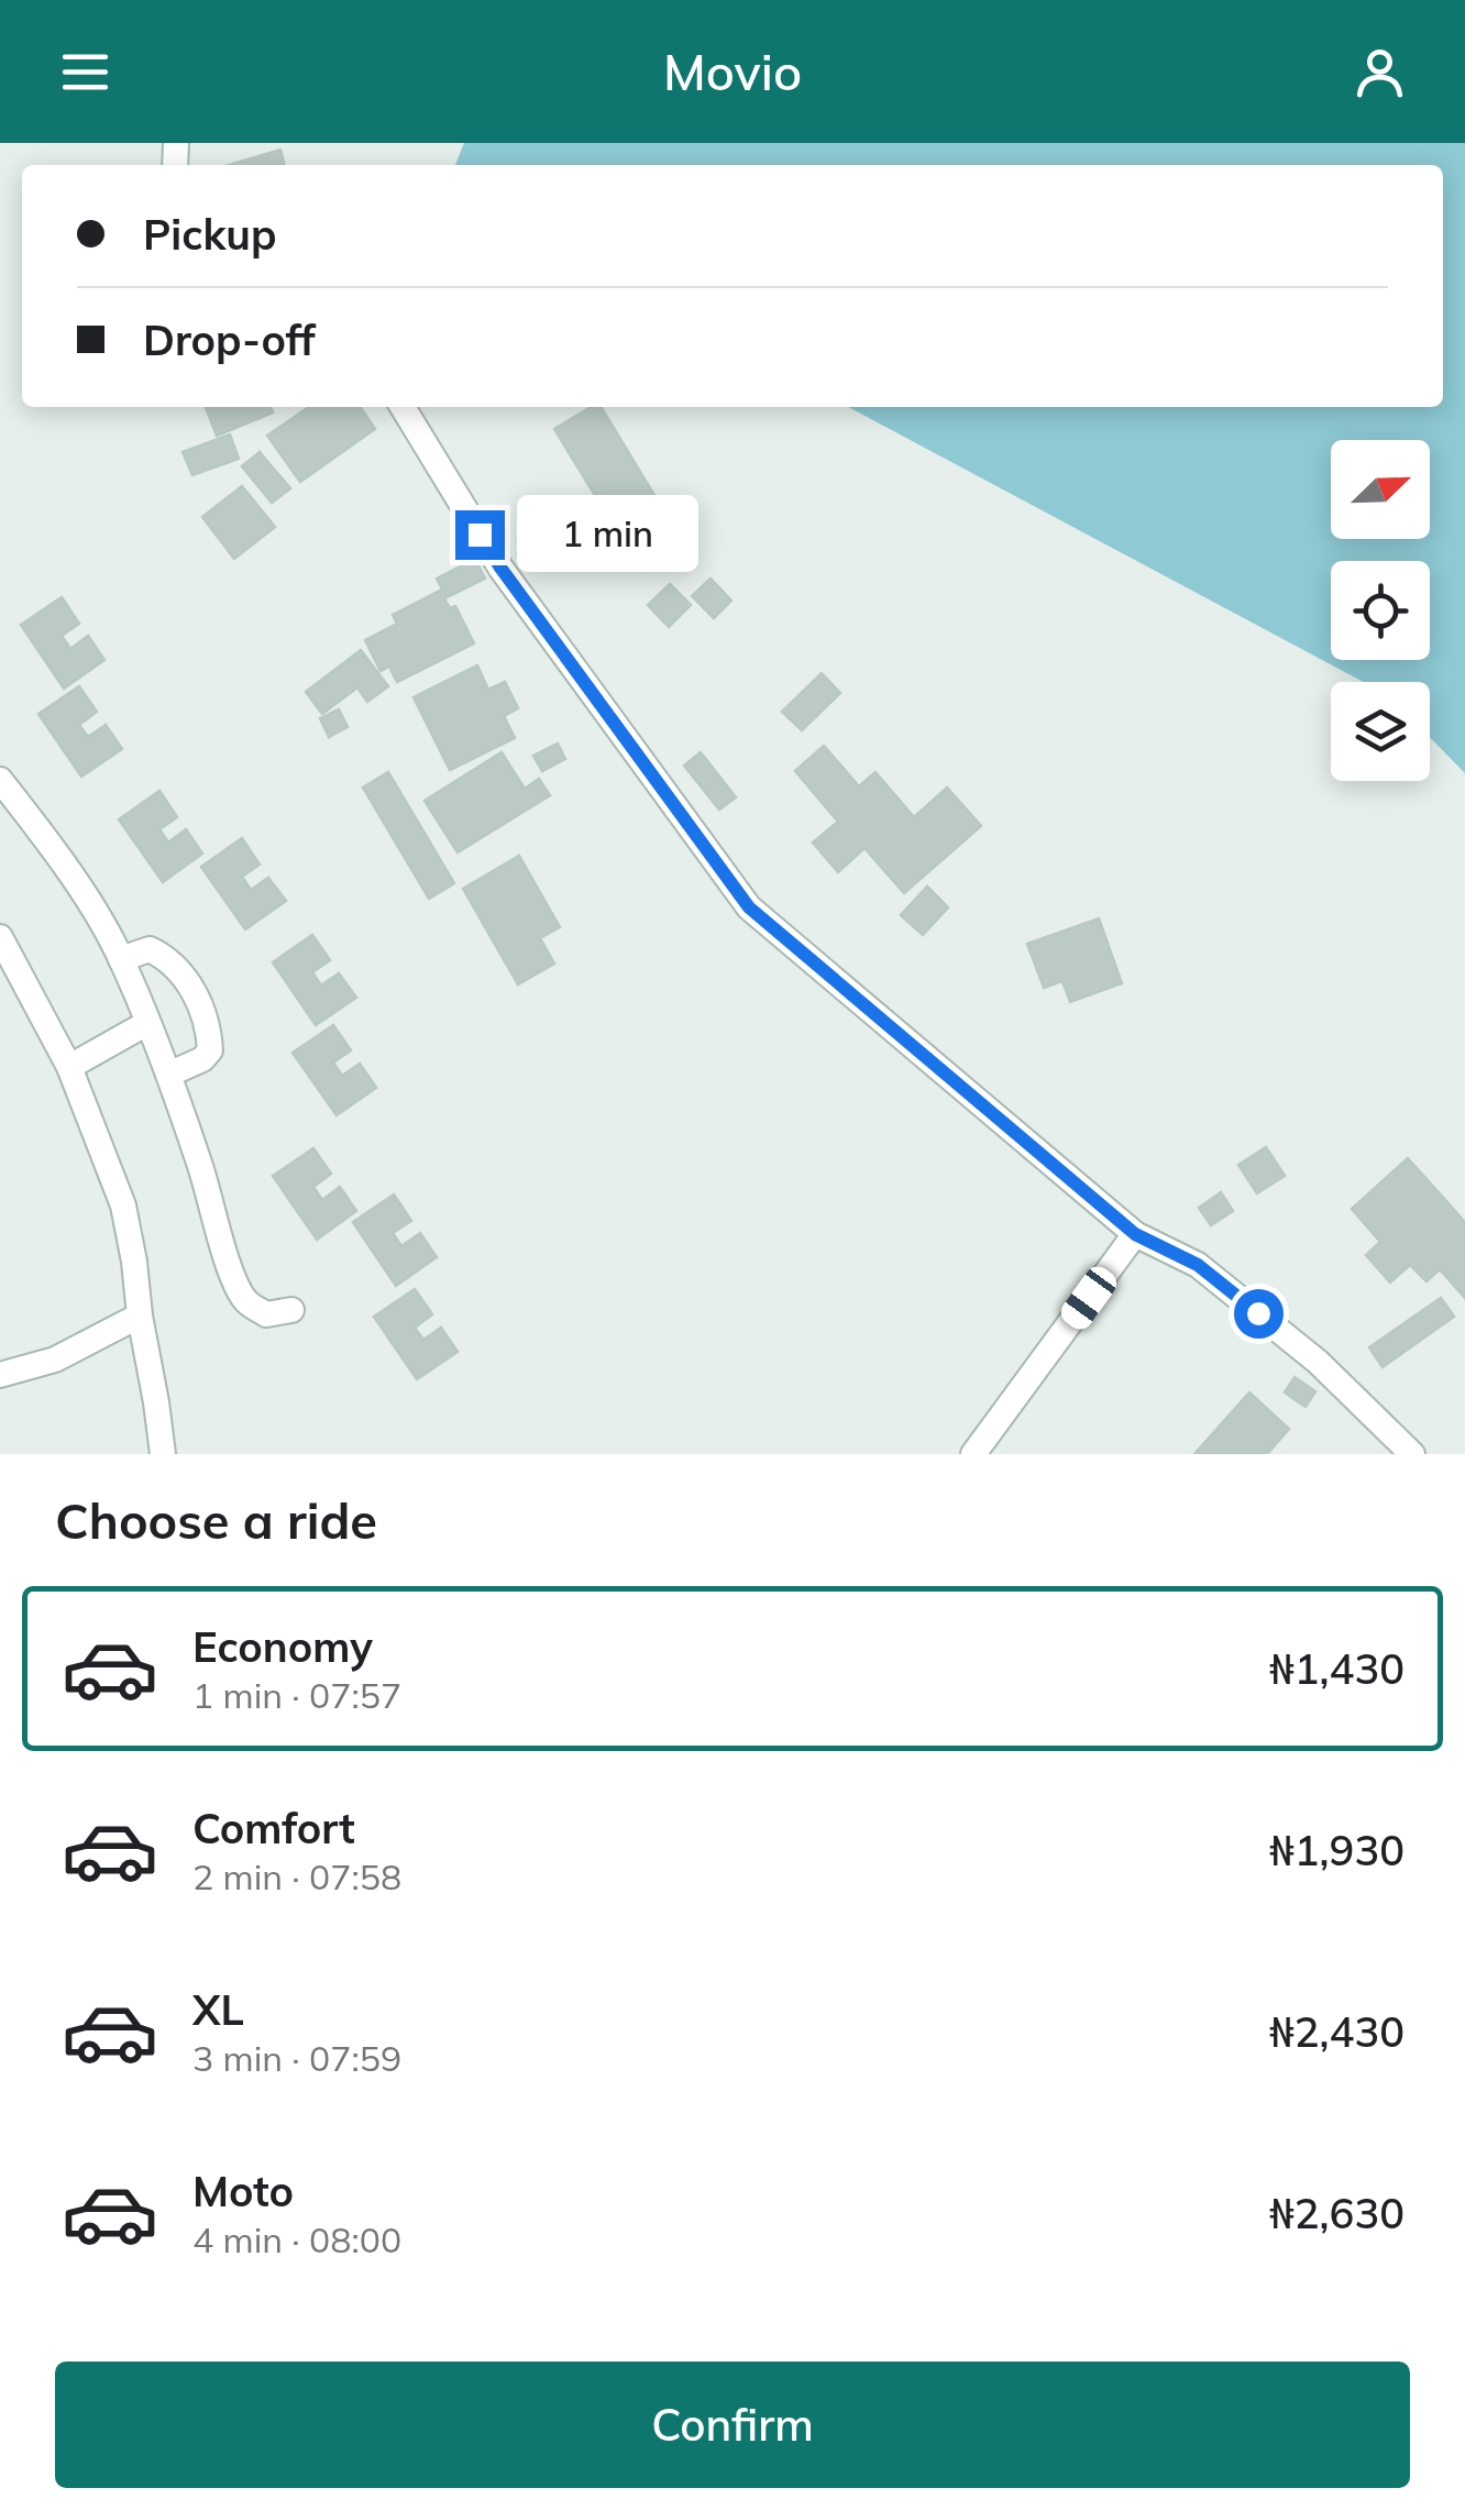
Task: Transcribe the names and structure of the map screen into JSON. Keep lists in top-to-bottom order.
{
  "north": "top right",
  "page": {
    "header": "Movio",
    "banner": ["Pickup", "Drop-off"],
    "bubble": "1 min",
    "heading": "Choose a ride",
    "list": [
      {
        "name": "Economy",
        "note": "1 min · 07:57",
        "value": "₦1,430"
      },
      {
        "name": "Comfort",
        "note": "2 min · 07:58",
        "value": "₦1,930"
      },
      {
        "name": "XL",
        "note": "3 min · 07:59",
        "value": "₦2,430"
      },
      {
        "name": "Moto",
        "note": "4 min · 08:00",
        "value": "₦2,630"
      }
    ],
    "buttons": "Confirm"
  }
}
